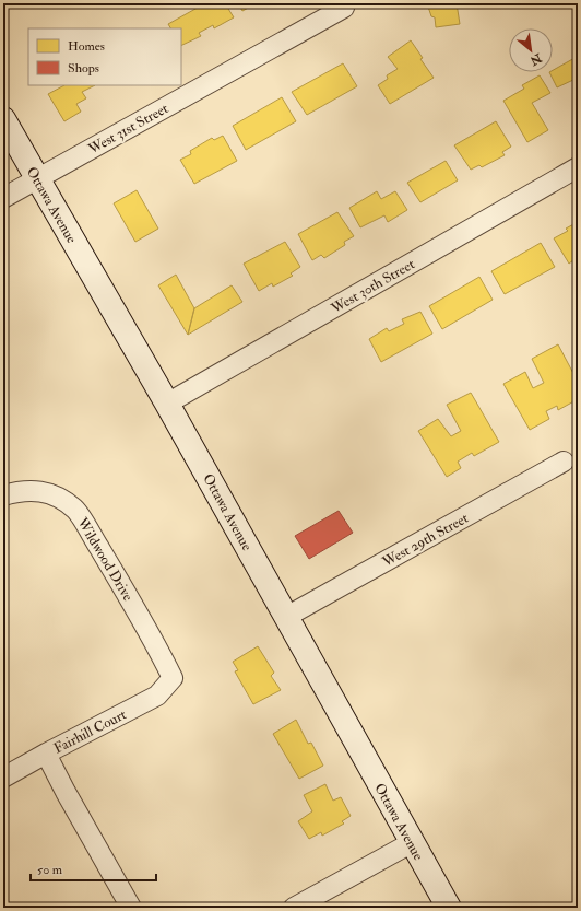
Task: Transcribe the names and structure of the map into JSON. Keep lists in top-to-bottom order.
{
  "streets": {
    "street": [
      "West 31st Street",
      "Ottawa Avenue",
      "West 30th Street",
      "West 29th Street",
      "Wildwood Drive",
      "Fairhill Court"
    ]
  },
  "crossings": [
    ["West 31st Street", "Ottawa Avenue"],
    ["Ottawa Avenue", "West 30th Street"],
    ["Ottawa Avenue", "West 29th Street"],
    ["Wildwood Drive", "Fairhill Court"]
  ],
  "legend": ["Homes", "Shops"],
  "scale_bar": "50 m",
  "north": "bottom right"
}
